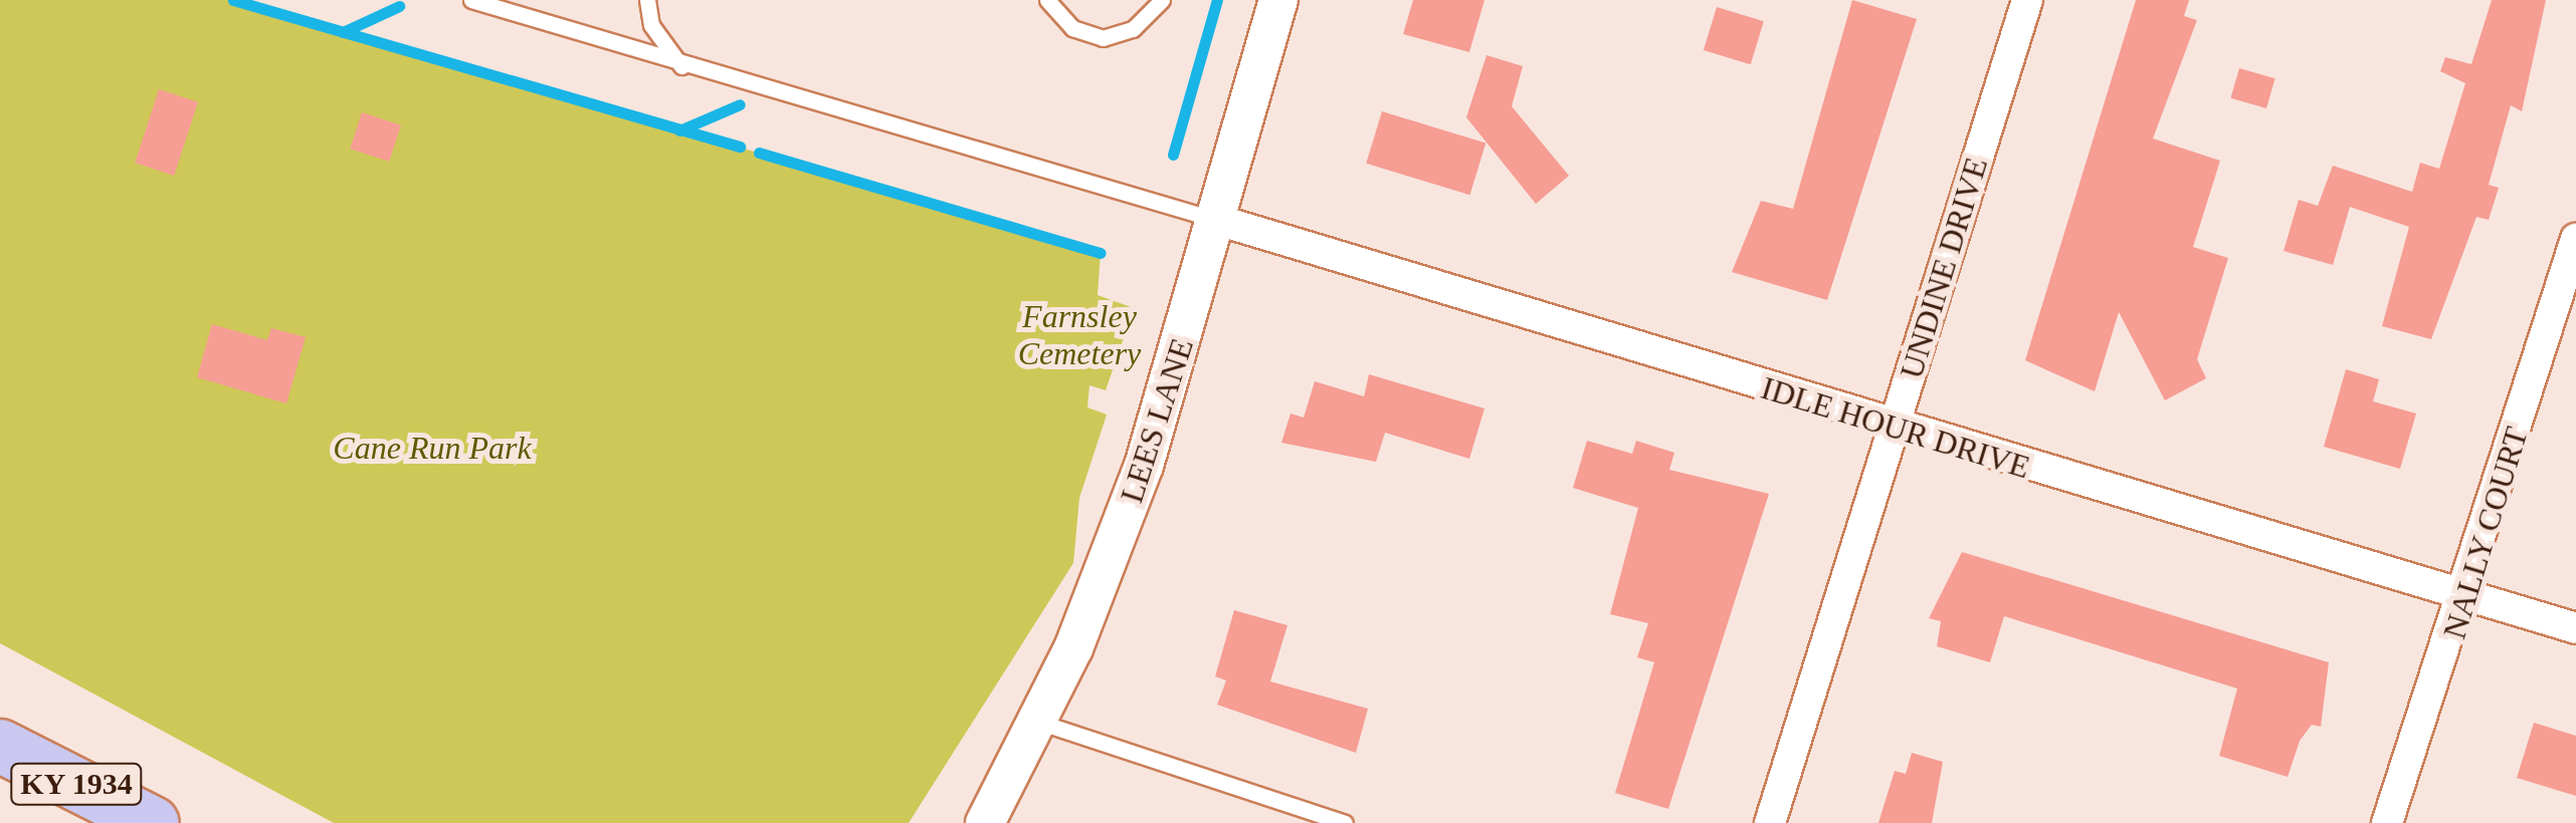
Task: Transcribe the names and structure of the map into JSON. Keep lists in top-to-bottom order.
{
  "streets": {
    "highway": ["KY 1934"],
    "street": [
      "UNDINE DRIVE",
      "LEES LANE",
      "IDLE HOUR DRIVE",
      "NALLY COURT"
    ]
  },
  "crossings": [
    ["UNDINE DRIVE", "IDLE HOUR DRIVE"],
    ["LEES LANE", "IDLE HOUR DRIVE"],
    ["IDLE HOUR DRIVE", "NALLY COURT"]
  ],
  "parks": ["Farnsley Cemetery", "Cane Run Park"]
}
